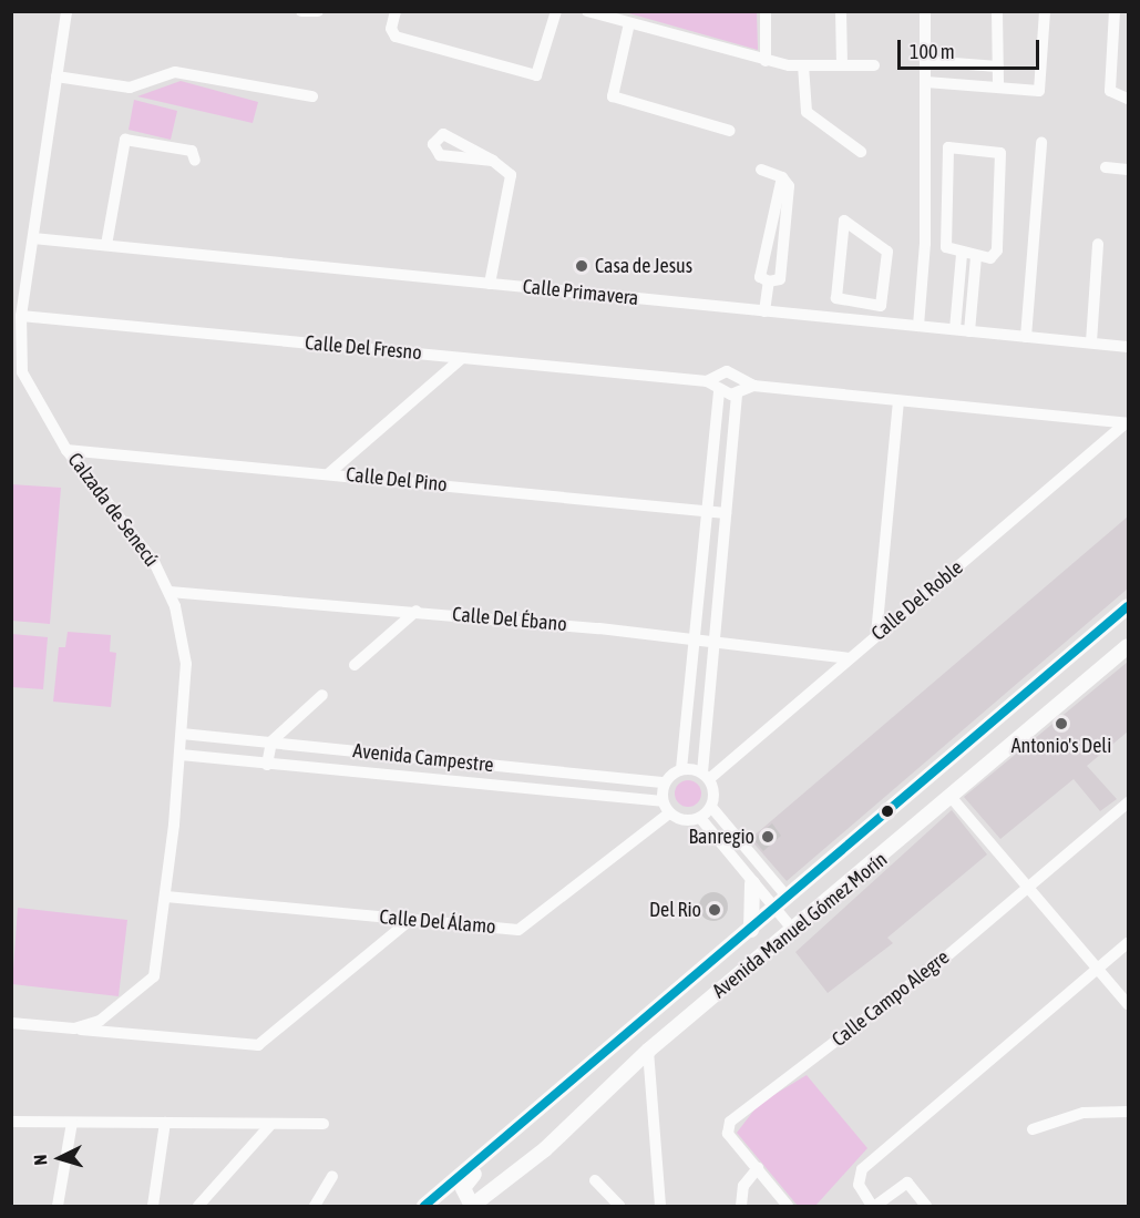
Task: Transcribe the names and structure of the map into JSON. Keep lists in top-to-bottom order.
{
  "streets": {
    "main road": ["Avenida Manuel Gómez Morín"],
    "street": [
      "Calle Primavera",
      "Calle Del Fresno",
      "Calle Del Pino",
      "Calzada de Senecú",
      "Calle Del Roble",
      "Calle Del Ébano",
      "Avenida Campestre",
      "Calle Del Álamo",
      "Calle Campo Alegre"
    ]
  },
  "crossings": [
    ["Calle Primavera", "Calzada de Senecú"],
    ["Calle Del Fresno", "Calzada de Senecú"],
    ["Calle Del Fresno", "Calle Del Roble"],
    ["Calle Del Pino", "Calzada de Senecú"],
    ["Calzada de Senecú", "Calle Del Ébano"],
    ["Calzada de Senecú", "Avenida Campestre"],
    ["Calzada de Senecú", "Calle Del Álamo"],
    ["Calle Del Roble", "Calle Del Ébano"],
    ["Calle Del Roble", "Avenida Campestre"],
    ["Calle Del Roble", "Calle Del Álamo"],
    ["Avenida Campestre", "Calle Del Álamo"]
  ],
  "places": [
    "Casa de Jesus",
    "Antonio's Deli",
    "Banregio",
    "Del Rio"
  ],
  "scale_bar": "100 m",
  "north": "left"
}
